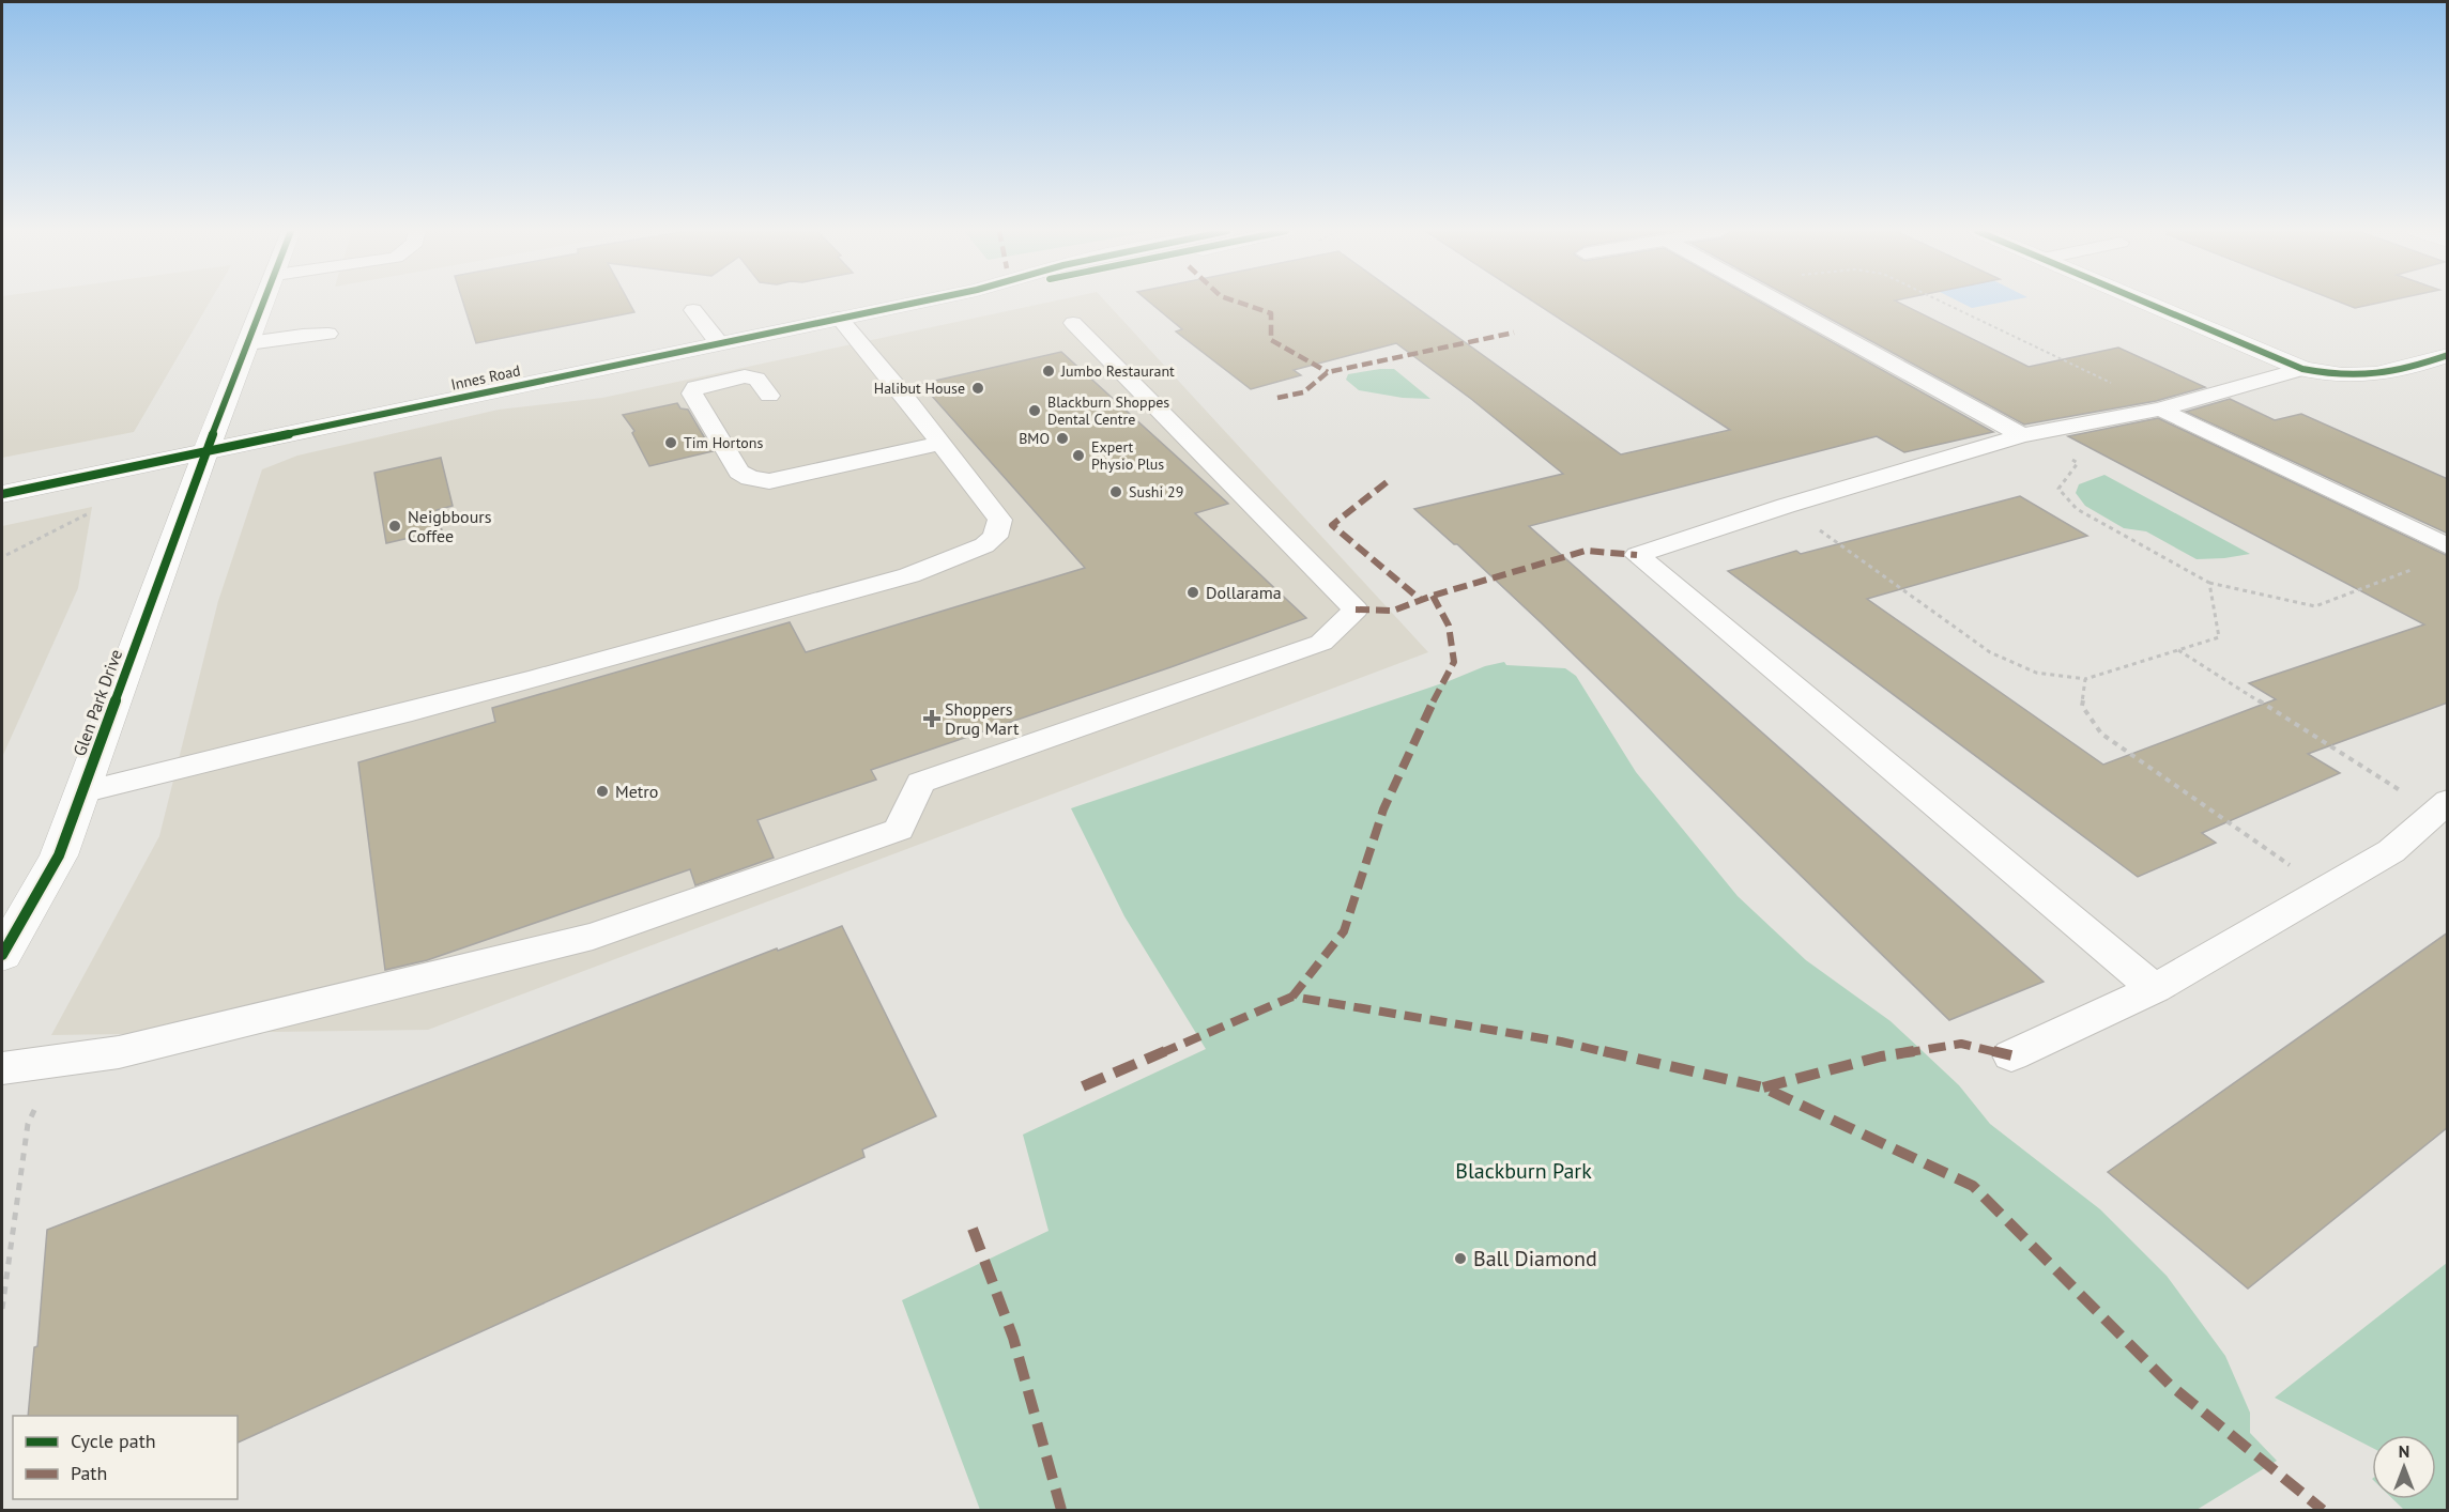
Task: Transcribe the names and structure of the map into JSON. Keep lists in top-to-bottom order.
{
  "streets": {
    "street": ["Innes Road", "Glen Park Drive"]
  },
  "crossings": [
    ["Innes Road", "Glen Park Drive"]
  ],
  "parks": ["Blackburn Park"],
  "places": {
    "other": [
      "Jumbo Restaurant",
      "Halibut House",
      "Blackburn Shoppes Dental Centre",
      "BMO",
      "Tim Hortons",
      "Expert Physio Plus",
      "Sushi 29",
      "Neigbbours Coffee",
      "Dollarama",
      "Metro",
      "Ball Diamond"
    ],
    "health": ["Shoppers Drug Mart"]
  },
  "legend": ["Cycle path", "Path"],
  "north": "top"
}
